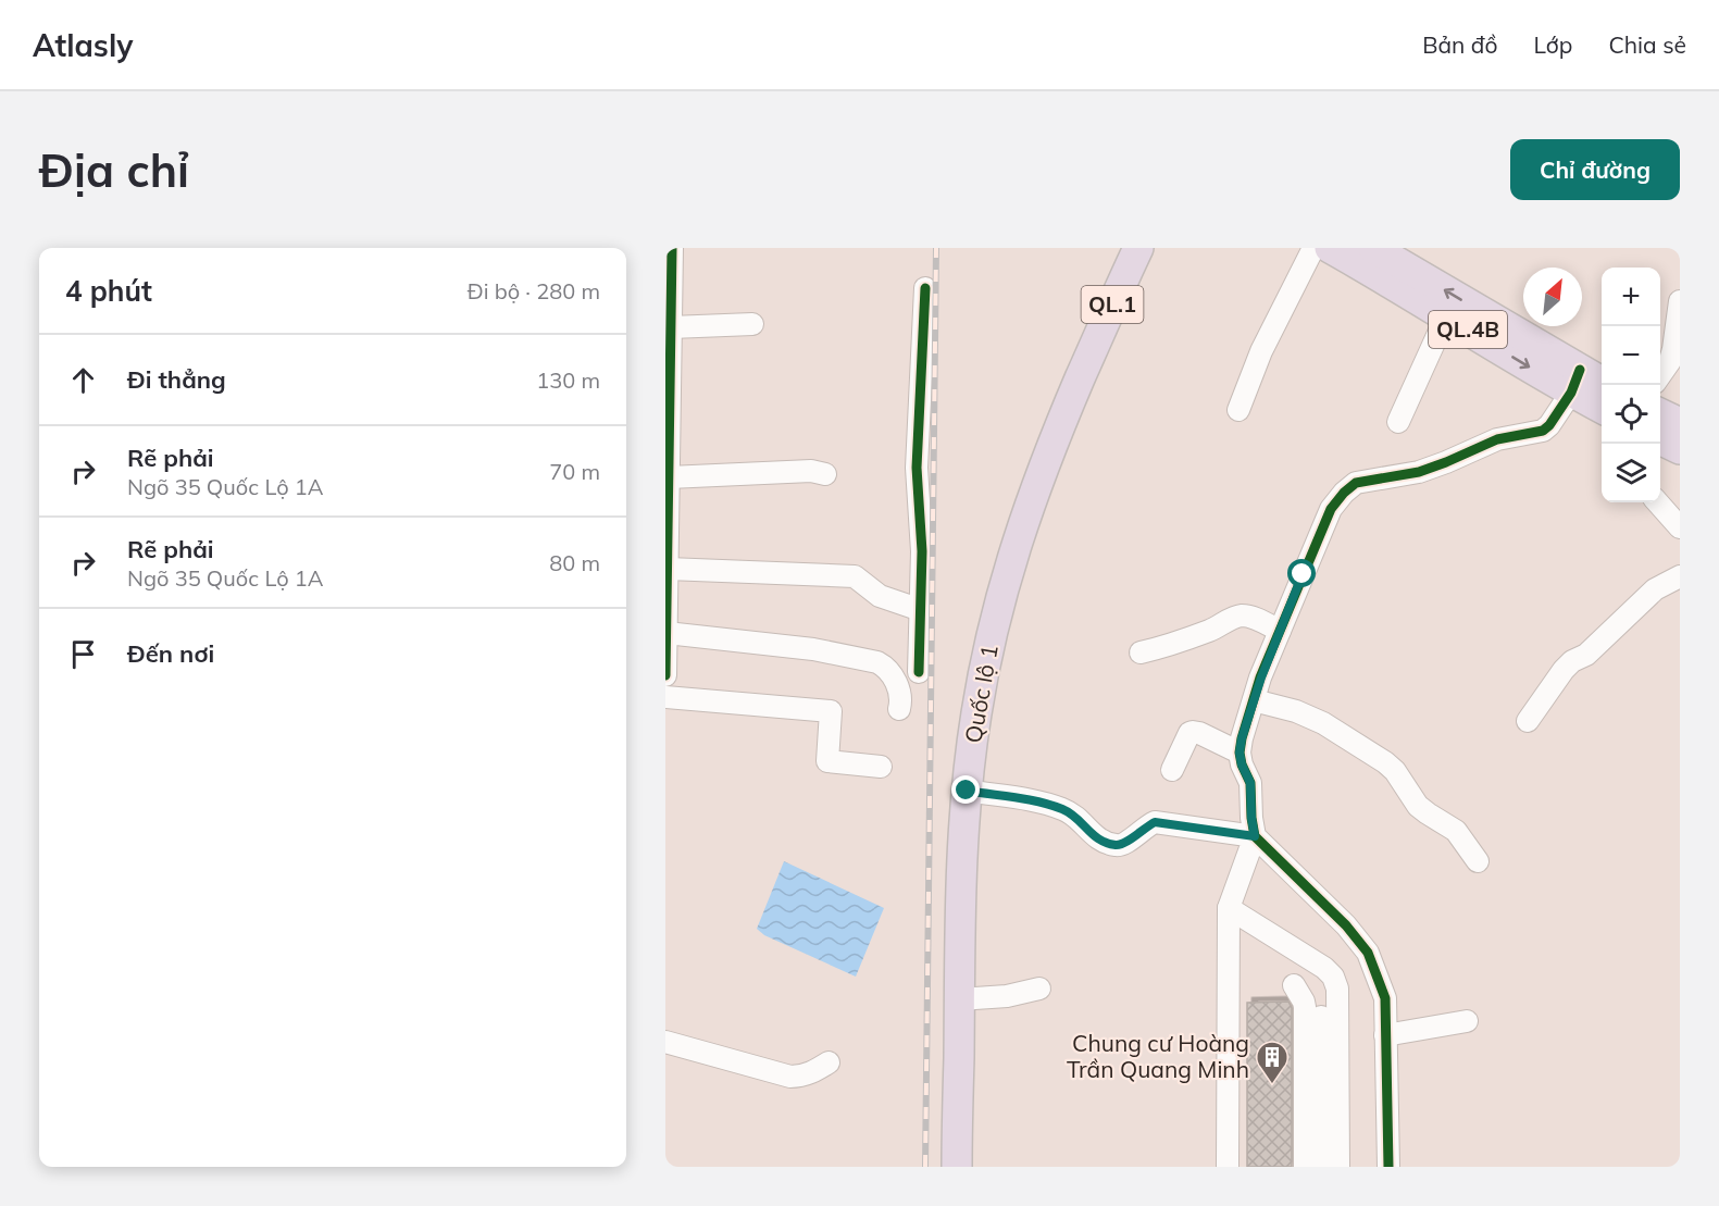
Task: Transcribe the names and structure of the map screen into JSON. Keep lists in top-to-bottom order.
{
  "streets": {
    "highway": ["QL.1", "QL.4B", "Quốc lộ 1"]
  },
  "places": {
    "building": ["Chung cư Hoàng Trần Quang Minh"]
  },
  "north": "top right",
  "page": {
    "header": "Atlasly",
    "nav": ["Bản đồ", "Lớp", "Chia sẻ"],
    "buttons": "Chỉ đường",
    "title": "Địa chỉ",
    "heading": ["4 phút", "Đi bộ · 280 m"],
    "map_buttons": ["+", "−"],
    "list": [
      ["Đi thẳng", "130 m"],
      ["Rẽ phải", "Ngõ 35 Quốc Lộ 1A", "70 m"],
      ["Rẽ phải", "Ngõ 35 Quốc Lộ 1A", "80 m"],
      "Đến nơi"
    ]
  }
}
